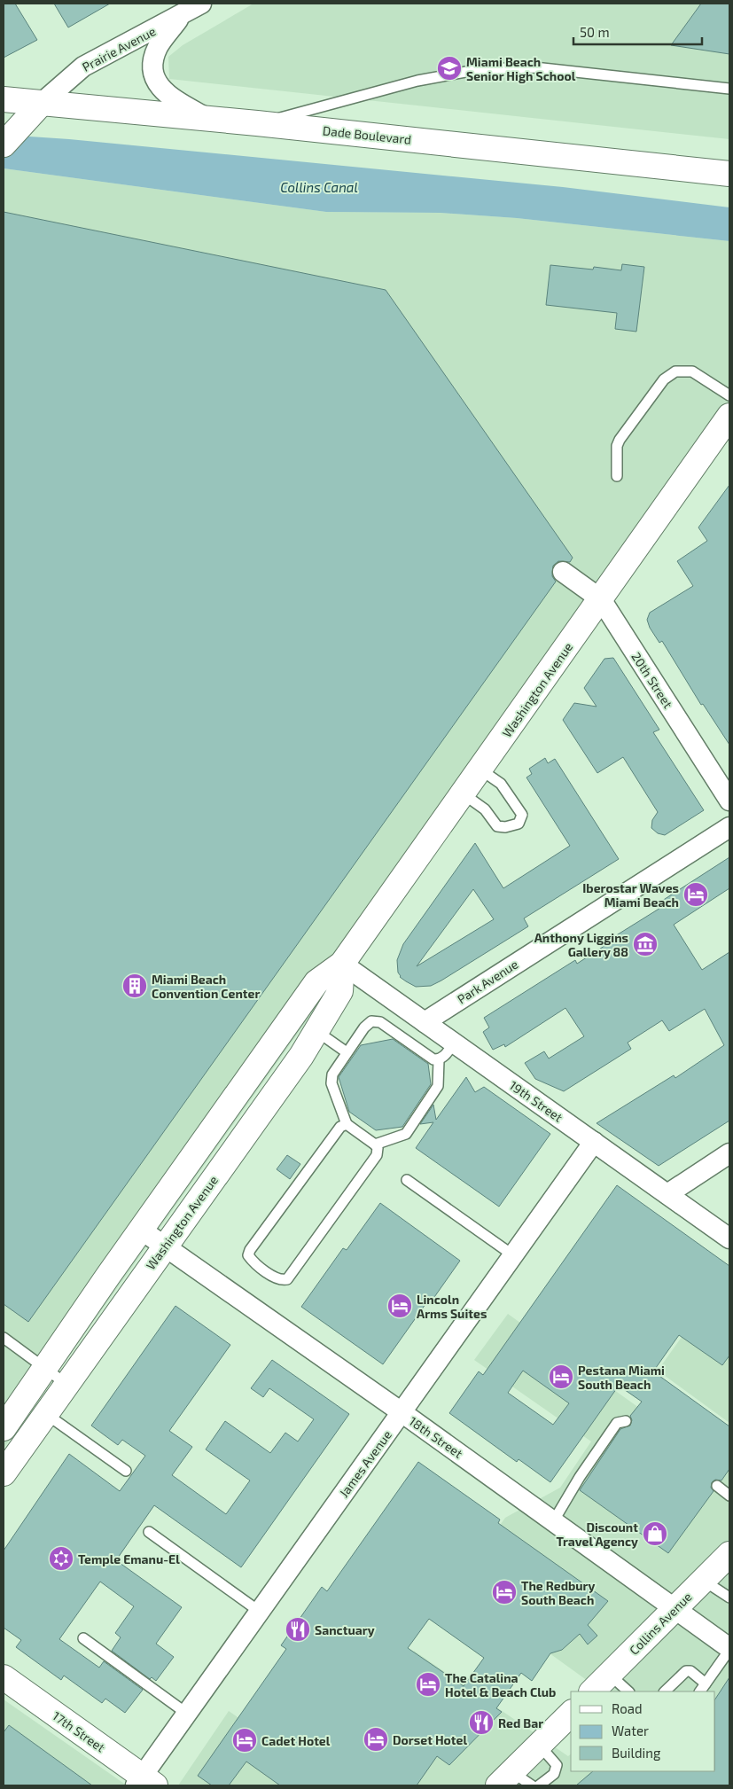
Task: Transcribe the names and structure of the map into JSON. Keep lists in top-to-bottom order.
{
  "streets": {
    "main road": [
      "Dade Boulevard",
      "Washington Avenue",
      "Collins Avenue",
      "17th Street"
    ],
    "street": [
      "Prairie Avenue",
      "20th Street",
      "Park Avenue",
      "19th Street",
      "18th Street",
      "James Avenue"
    ]
  },
  "crossings": [
    ["Prairie Avenue", "Dade Boulevard"],
    ["20th Street", "Washington Avenue"],
    ["Washington Avenue", "19th Street"],
    ["Washington Avenue", "18th Street"],
    ["Park Avenue", "19th Street"],
    ["19th Street", "James Avenue"],
    ["18th Street", "James Avenue"],
    ["18th Street", "Collins Avenue"],
    ["James Avenue", "17th Street"]
  ],
  "water": ["Collins Canal"],
  "places": {
    "school or university": ["Miami Beach Senior High School"],
    "hotel": [
      "Iberostar Waves Miami Beach",
      "Lincoln Arms Suites",
      "Pestana Miami South Beach",
      "The Redbury South Beach",
      "The Catalina Hotel & Beach Club",
      "Dorset Hotel",
      "Cadet Hotel"
    ],
    "museum": ["Anthony Liggins Gallery 88"],
    "building": ["Miami Beach Convention Center"],
    "shop": ["Discount Travel Agency"],
    "synagogue": ["Temple Emanu-El"],
    "restaurant": ["Sanctuary", "Red Bar"]
  },
  "legend": ["Road", "Water", "Building"],
  "scale_bar": "50 m"
}
